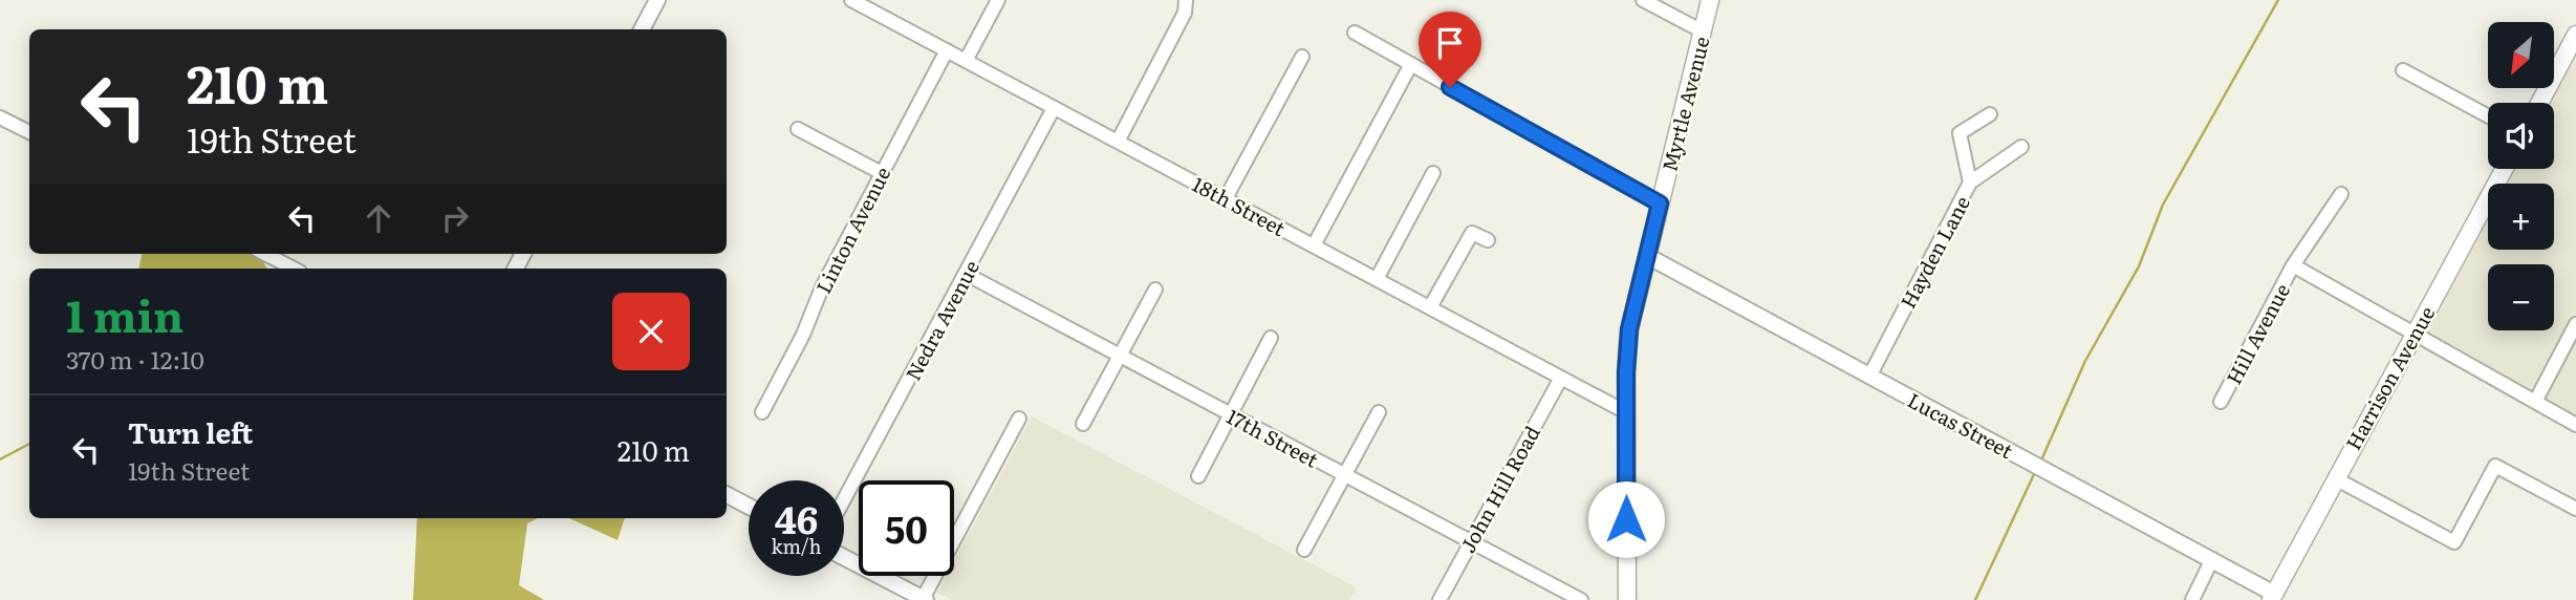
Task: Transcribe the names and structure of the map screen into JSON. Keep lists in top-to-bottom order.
{
  "streets": {
    "main road": ["Myrtle Avenue", "Harrison Avenue"],
    "street": [
      "18th Street",
      "Linton Avenue",
      "Hayden Lane",
      "Nedra Avenue",
      "Hill Avenue",
      "Lucas Street",
      "17th Street",
      "John Hill Road"
    ]
  },
  "crossings": [
    ["Myrtle Avenue", "18th Street"],
    ["Myrtle Avenue", "Lucas Street"],
    ["18th Street", "Linton Avenue"],
    ["18th Street", "Nedra Avenue"],
    ["18th Street", "John Hill Road"],
    ["Hayden Lane", "Lucas Street"],
    ["Nedra Avenue", "17th Street"],
    ["Harrison Avenue", "Lucas Street"],
    ["17th Street", "John Hill Road"]
  ],
  "north": "bottom left",
  "page": {
    "map_buttons": ["+", "−"],
    "turn": ["210 m", "19th Street"],
    "heading": ["1 min", "370 m · 12:10"],
    "list": [
      {
        "name": "Turn left",
        "note": "19th Street",
        "value": "210 m"
      }
    ],
    "speed": "46 km/h",
    "limit": "50"
  }
}
